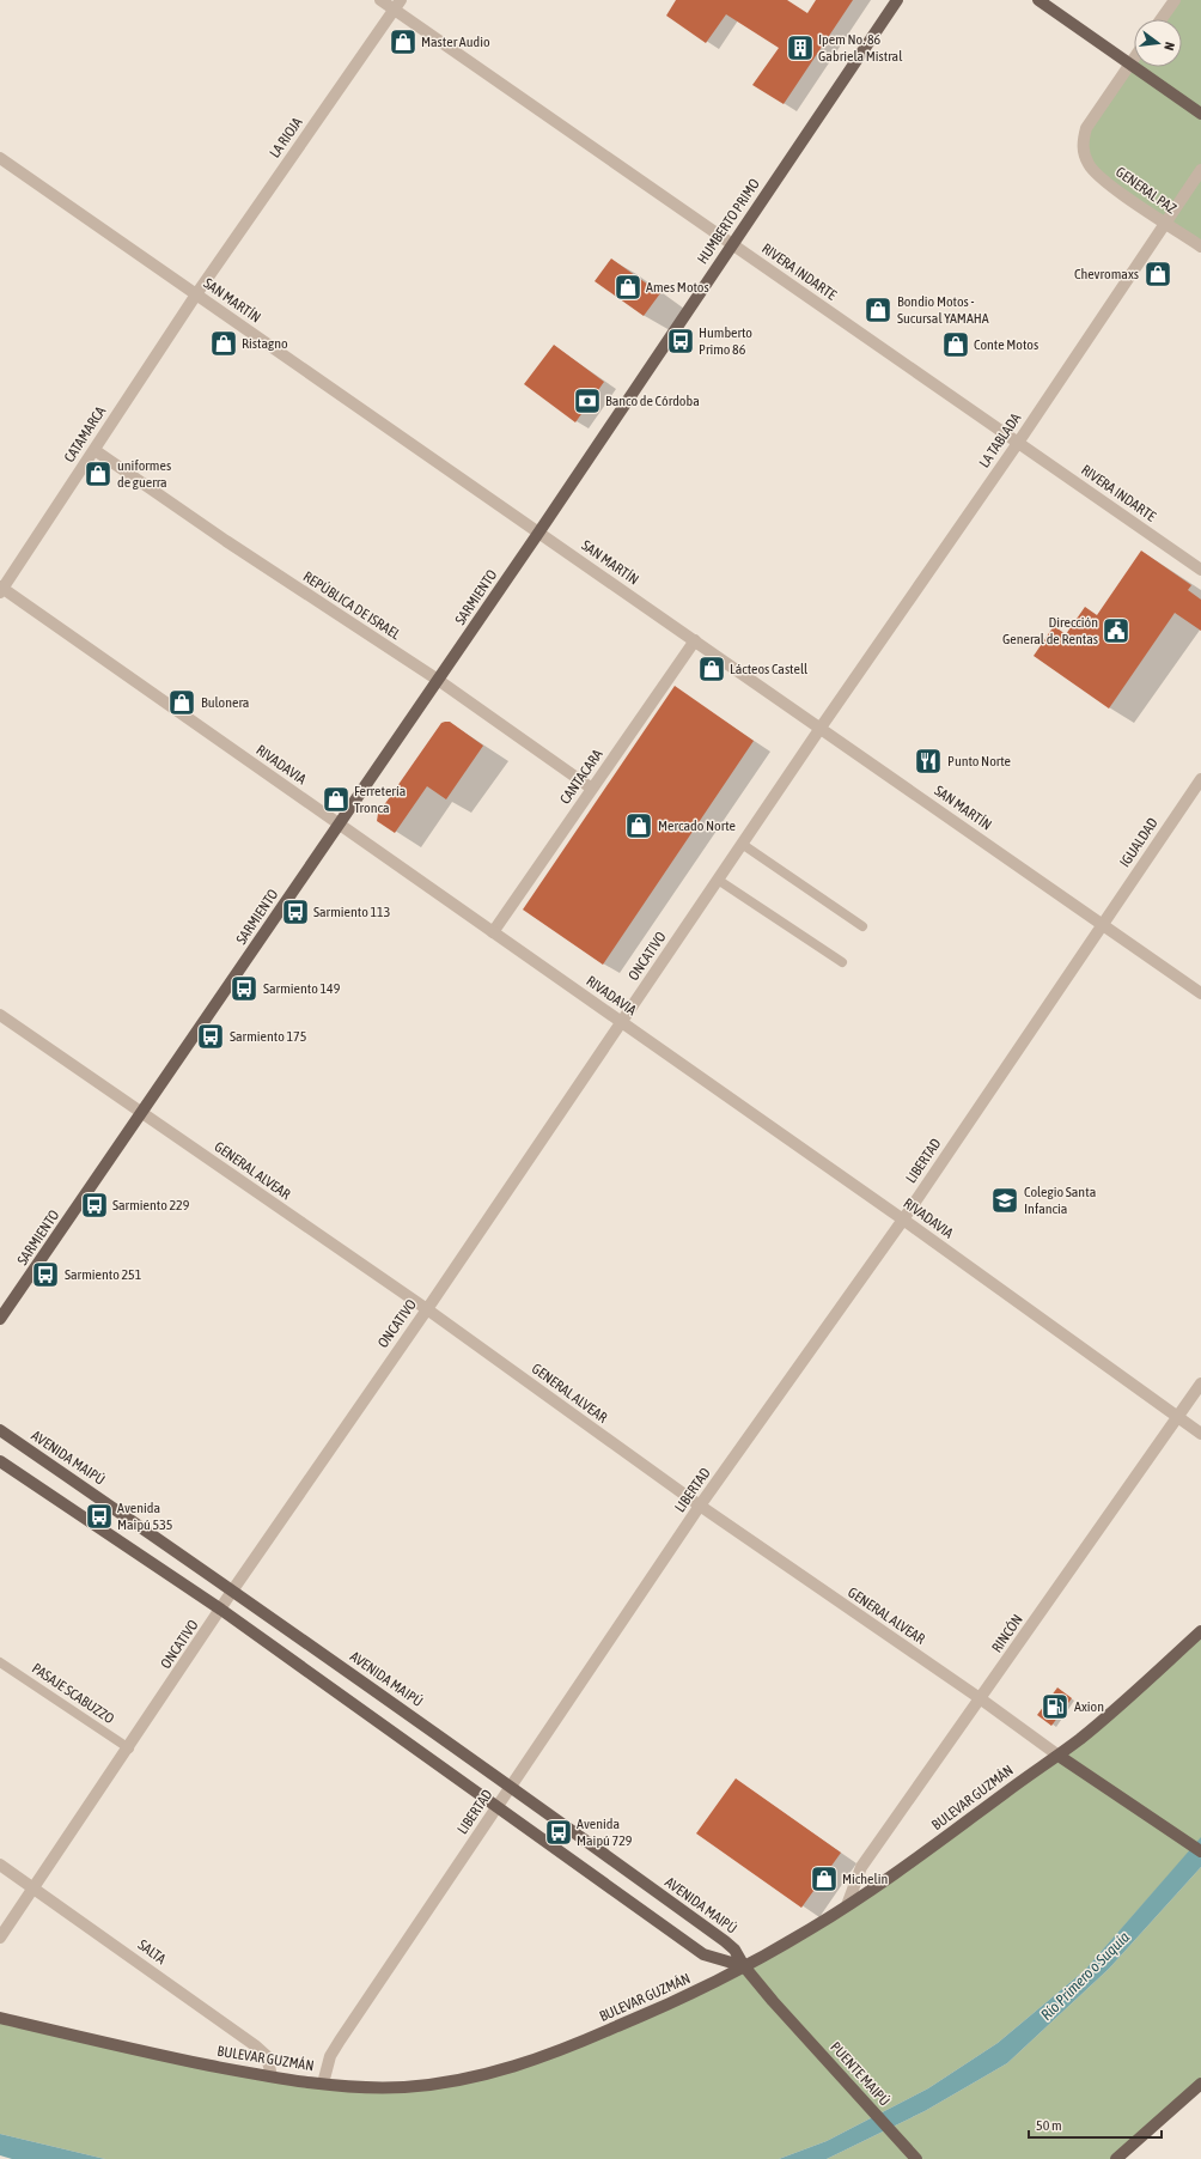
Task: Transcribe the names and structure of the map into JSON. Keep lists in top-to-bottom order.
{
  "streets": {
    "main road": [
      "HUMBERTO PRIMO",
      "SARMIENTO",
      "GENERAL ALVEAR",
      "AVENIDA MAIPÚ",
      "BULEVAR GUZMÁN",
      "PUENTE MAIPÚ"
    ],
    "street": [
      "LA RIOJA",
      "GENERAL PAZ",
      "RIVERA INDARTE",
      "SAN MARTÍN",
      "CATAMARCA",
      "LA TABLADA",
      "REPÚBLICA DE ISRAEL",
      "RIVADAVIA",
      "CANTACARA",
      "IGUALDAD",
      "ONCATIVO",
      "LIBERTAD",
      "RINCÓN",
      "SALTA"
    ],
    "lane": ["PASAJE SCABUZZO"]
  },
  "crossings": [
    ["LA RIOJA", "RIVERA INDARTE"],
    ["LA RIOJA", "SAN MARTÍN"],
    ["LA RIOJA", "CATAMARCA"],
    ["GENERAL PAZ", "LA TABLADA"],
    ["HUMBERTO PRIMO", "RIVERA INDARTE"],
    ["HUMBERTO PRIMO", "SAN MARTÍN"],
    ["HUMBERTO PRIMO", "SARMIENTO"],
    ["RIVERA INDARTE", "LA TABLADA"],
    ["SAN MARTÍN", "CATAMARCA"],
    ["SAN MARTÍN", "LA TABLADA"],
    ["SAN MARTÍN", "SARMIENTO"],
    ["SAN MARTÍN", "CANTACARA"],
    ["SAN MARTÍN", "IGUALDAD"],
    ["SAN MARTÍN", "ONCATIVO"],
    ["SAN MARTÍN", "LIBERTAD"],
    ["CATAMARCA", "REPÚBLICA DE ISRAEL"],
    ["CATAMARCA", "RIVADAVIA"],
    ["LA TABLADA", "ONCATIVO"],
    ["SARMIENTO", "REPÚBLICA DE ISRAEL"],
    ["SARMIENTO", "RIVADAVIA"],
    ["SARMIENTO", "GENERAL ALVEAR"],
    ["REPÚBLICA DE ISRAEL", "CANTACARA"],
    ["RIVADAVIA", "CANTACARA"],
    ["RIVADAVIA", "ONCATIVO"],
    ["RIVADAVIA", "LIBERTAD"],
    ["RIVADAVIA", "RINCÓN"],
    ["IGUALDAD", "LIBERTAD"],
    ["ONCATIVO", "GENERAL ALVEAR"],
    ["ONCATIVO", "AVENIDA MAIPÚ"],
    ["ONCATIVO", "PASAJE SCABUZZO"],
    ["ONCATIVO", "SALTA"],
    ["LIBERTAD", "GENERAL ALVEAR"],
    ["LIBERTAD", "AVENIDA MAIPÚ"],
    ["LIBERTAD", "BULEVAR GUZMÁN"],
    ["GENERAL ALVEAR", "RINCÓN"],
    ["GENERAL ALVEAR", "BULEVAR GUZMÁN"],
    ["AVENIDA MAIPÚ", "BULEVAR GUZMÁN"],
    ["AVENIDA MAIPÚ", "PUENTE MAIPÚ"],
    ["RINCÓN", "BULEVAR GUZMÁN"],
    ["BULEVAR GUZMÁN", "SALTA"]
  ],
  "water": ["Río Primero o Suquía"],
  "places": {
    "shop": [
      "Master Audio",
      "Chevromaxs",
      "Ames Motos",
      "Bondio Motos - Sucursal YAMAHA",
      "Ristagno",
      "Conte Motos",
      "uniformes de guerra",
      "Lácteos Castell",
      "Bulonera",
      "Ferretería Tronca",
      "Mercado Norte",
      "Michelin"
    ],
    "building": ["Ipem No. 86 Gabriela Mistral"],
    "bus stop": [
      "Humberto Primo 86",
      "Sarmiento 113",
      "Sarmiento 149",
      "Sarmiento 175",
      "Sarmiento 229",
      "Sarmiento 251",
      "Avenida Maipú 535",
      "Avenida Maipú 729"
    ],
    "bank": ["Banco de Córdoba"],
    "public building": ["Dirección General de Rentas"],
    "restaurant": ["Punto Norte"],
    "school or university": ["Colegio Santa Infancia"],
    "fuel station": ["Axion"]
  },
  "scale_bar": "50 m",
  "north": "right"
}
